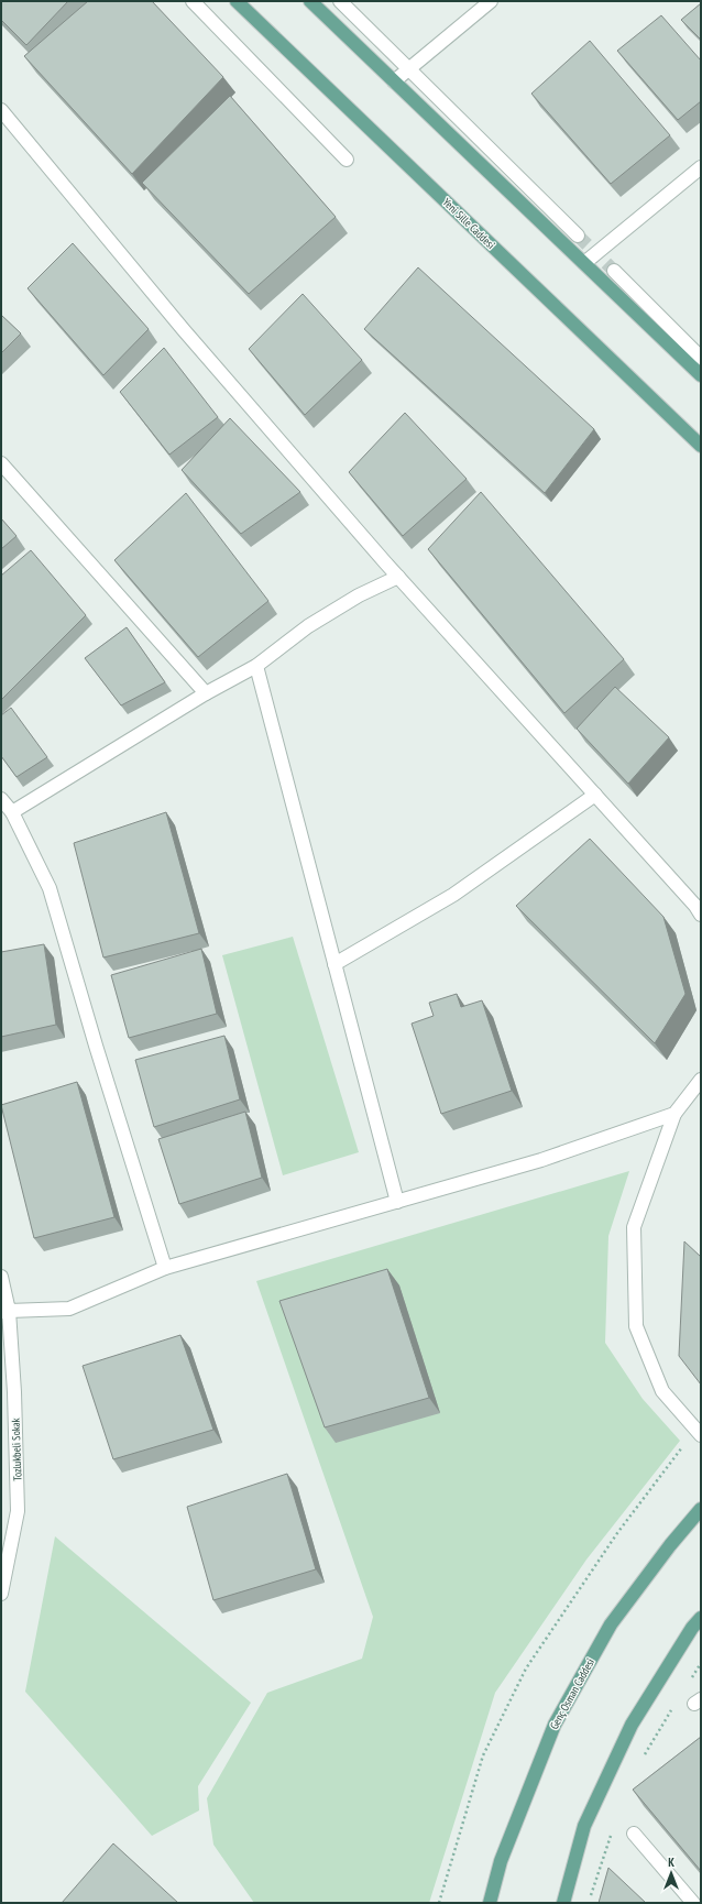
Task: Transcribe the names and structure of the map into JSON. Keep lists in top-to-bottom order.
{
  "streets": {
    "main road": ["Yeni Sille Caddesi", "Genç Osman Caddesi"],
    "street": ["Tozlukbeli Sokak"]
  },
  "north": "top"
}
